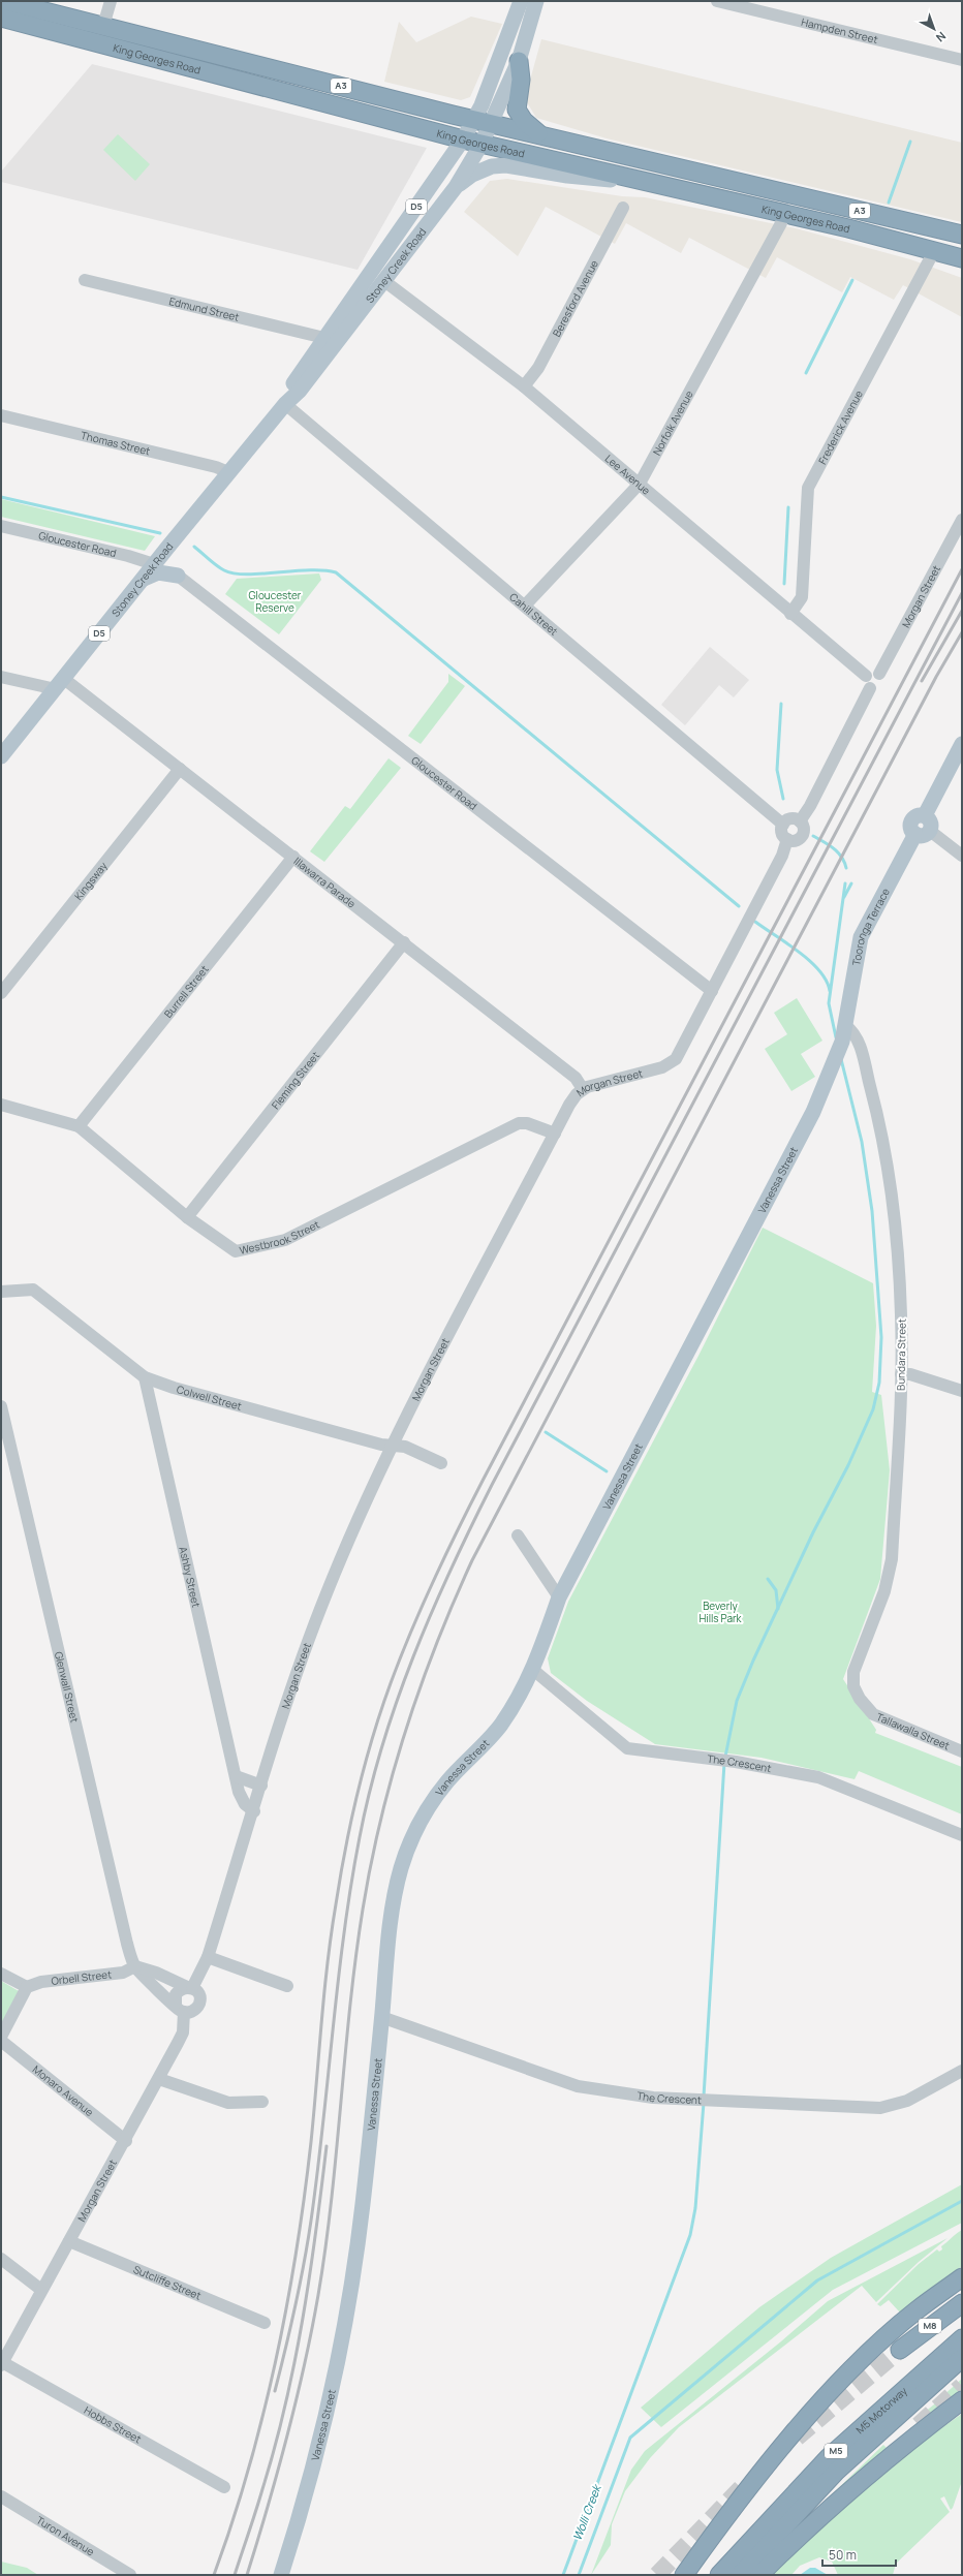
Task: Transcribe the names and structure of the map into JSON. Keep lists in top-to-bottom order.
{
  "streets": {
    "highway": [
      "King Georges Road",
      "A3",
      "M8",
      "M5 Motorway",
      "M5"
    ],
    "main road": [
      "D5",
      "Stoney Creek Road",
      "Tooronga Terrace",
      "Vanessa Street"
    ],
    "street": [
      "Hampden Street",
      "Beresford Avenue",
      "Edmund Street",
      "Norfolk Avenue",
      "Frederick Avenue",
      "Thomas Street",
      "Lee Avenue",
      "Gloucester Road",
      "Morgan Street",
      "Cahill Street",
      "Kingsway",
      "Illawarra Parade",
      "Burrell Street",
      "Fleming Street",
      "Westbrook Street",
      "Bundara Street",
      "Colwell Street",
      "Ashby Street",
      "Glenwall Street",
      "Tallawalla Street",
      "The Crescent",
      "Orbell Street",
      "Monaro Avenue",
      "Sutcliffe Street",
      "Hobbs Street",
      "Turon Avenue"
    ]
  },
  "crossings": [
    ["King Georges Road", "Stoney Creek Road"],
    ["King Georges Road", "Norfolk Avenue"],
    ["King Georges Road", "Frederick Avenue"],
    ["Stoney Creek Road", "Edmund Street"],
    ["Stoney Creek Road", "Thomas Street"],
    ["Stoney Creek Road", "Lee Avenue"],
    ["Stoney Creek Road", "Gloucester Road"],
    ["Stoney Creek Road", "Cahill Street"],
    ["Stoney Creek Road", "Illawarra Parade"],
    ["Beresford Avenue", "Lee Avenue"],
    ["Norfolk Avenue", "Lee Avenue"],
    ["Norfolk Avenue", "Cahill Street"],
    ["Frederick Avenue", "Lee Avenue"],
    ["Lee Avenue", "Morgan Street"],
    ["Gloucester Road", "Morgan Street"],
    ["Morgan Street", "Cahill Street"],
    ["Morgan Street", "Illawarra Parade"],
    ["Morgan Street", "Westbrook Street"],
    ["Morgan Street", "Colwell Street"],
    ["Morgan Street", "Ashby Street"],
    ["Morgan Street", "Monaro Avenue"],
    ["Morgan Street", "Sutcliffe Street"],
    ["Morgan Street", "Hobbs Street"],
    ["Kingsway", "Illawarra Parade"],
    ["Illawarra Parade", "Burrell Street"],
    ["Illawarra Parade", "Fleming Street"],
    ["Tooronga Terrace", "Vanessa Street"],
    ["Tooronga Terrace", "Bundara Street"],
    ["Burrell Street", "Westbrook Street"],
    ["Fleming Street", "Westbrook Street"],
    ["Vanessa Street", "Bundara Street"],
    ["Vanessa Street", "The Crescent"],
    ["Bundara Street", "Tallawalla Street"],
    ["Colwell Street", "Ashby Street"],
    ["Glenwall Street", "Orbell Street"]
  ],
  "water": ["Wolli Creek"],
  "parks": ["Gloucester Reserve", "Beverly Hills Park"],
  "scale_bar": "50 m",
  "north": "bottom right"
}
